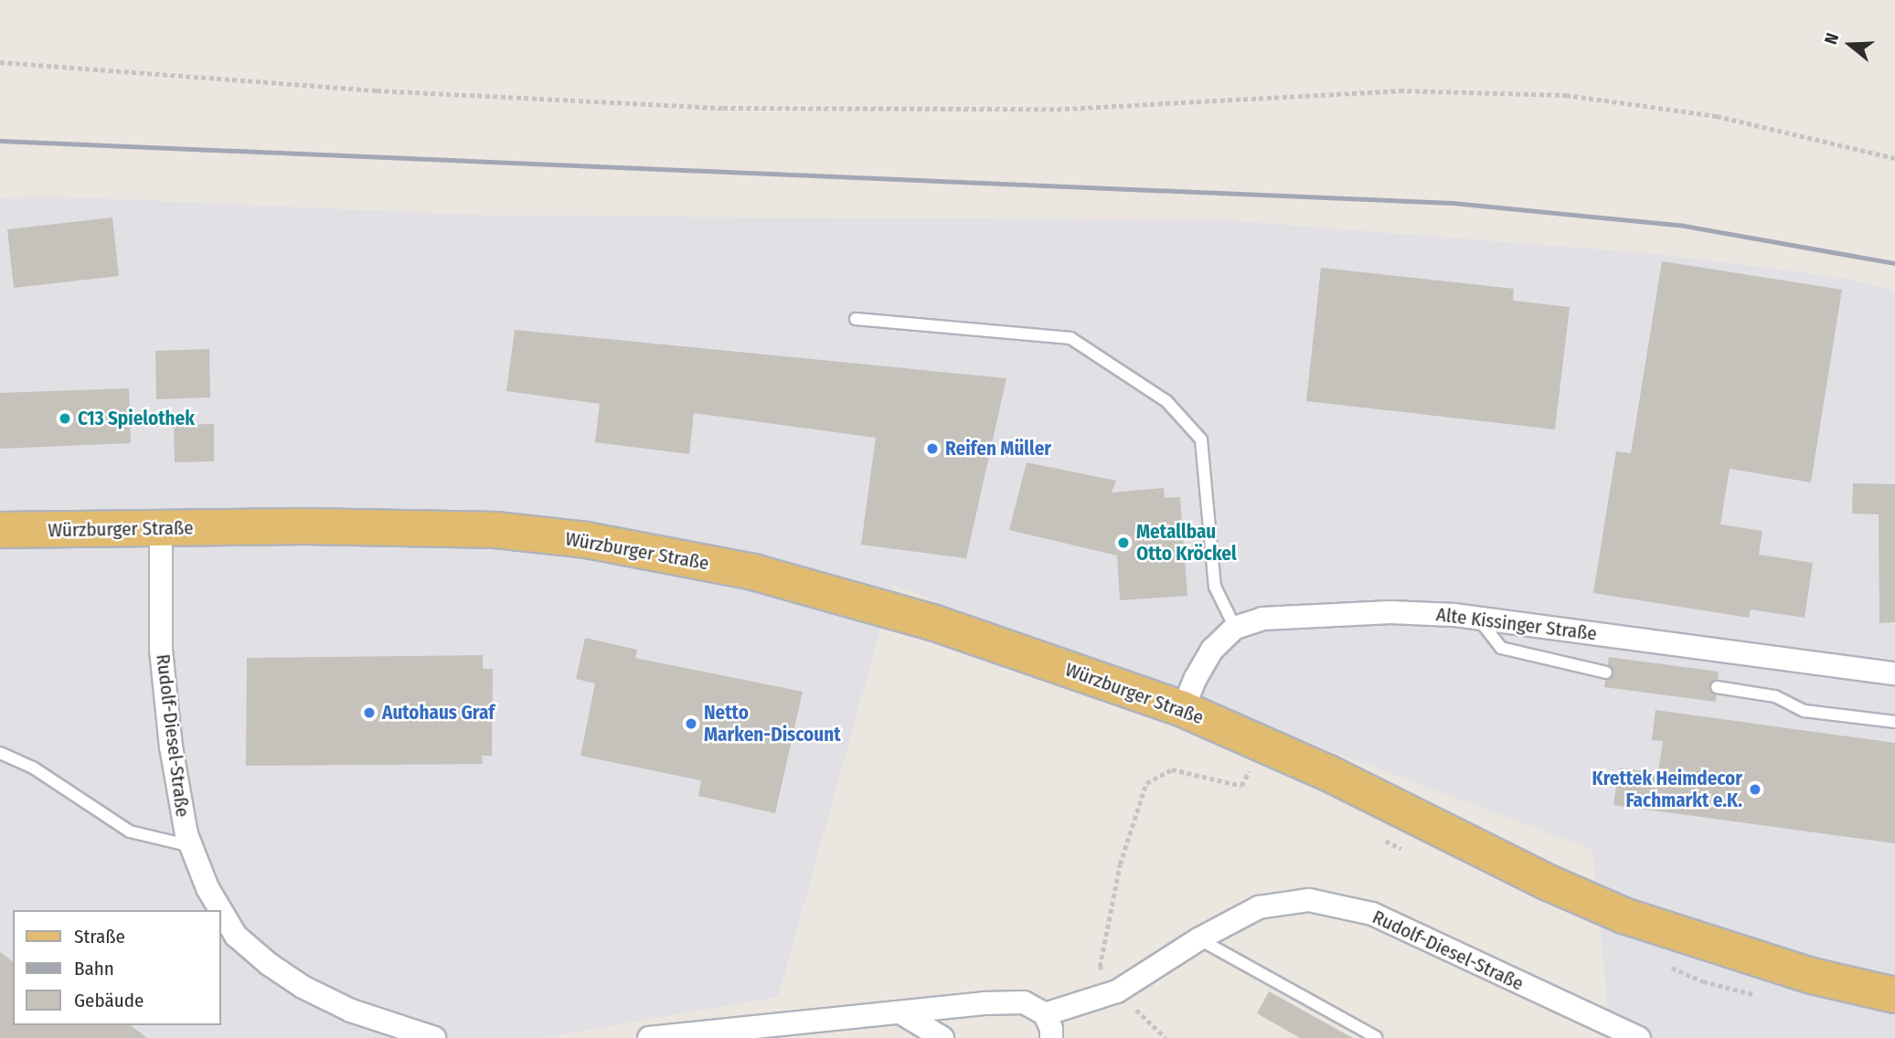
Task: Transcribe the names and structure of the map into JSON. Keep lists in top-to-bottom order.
{
  "streets": {
    "main road": ["Würzburger Straße"],
    "street": ["Alte Kissinger Straße", "Rudolf-Diesel-Straße"]
  },
  "crossings": [
    ["Würzburger Straße", "Alte Kissinger Straße"],
    ["Würzburger Straße", "Rudolf-Diesel-Straße"]
  ],
  "places": [
    "C13 Spielothek",
    "Reifen Müller",
    "Metallbau Otto Kröckel",
    "Autohaus Graf",
    "Netto Marken-Discount",
    "Krettek Heimdecor Fachmarkt e.K."
  ],
  "legend": ["Straße", "Bahn", "Gebäude"],
  "north": "left"
}
